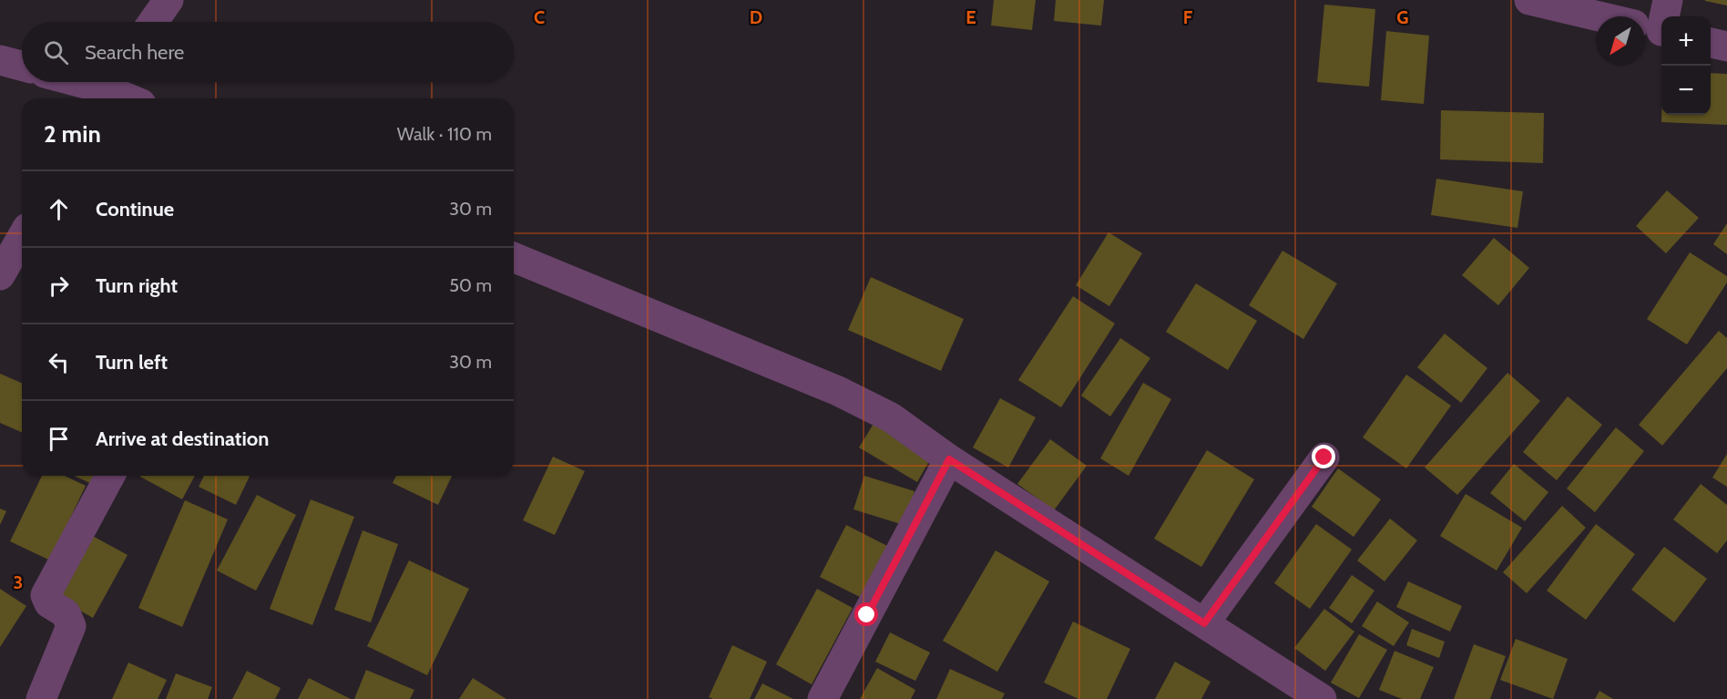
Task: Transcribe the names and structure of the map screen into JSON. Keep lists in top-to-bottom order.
{
  "north": "bottom left",
  "page": {
    "map_buttons": ["+", "−"],
    "search": "Search here",
    "heading": ["2 min", "Walk · 110 m"],
    "list": [
      ["Continue", "30 m"],
      ["Turn right", "50 m"],
      ["Turn left", "30 m"],
      "Arrive at destination"
    ]
  },
  "grid": {
    "columns": [
      "C",
      "D",
      "E",
      "F",
      "G"
    ],
    "rows": ["3"]
  }
}
